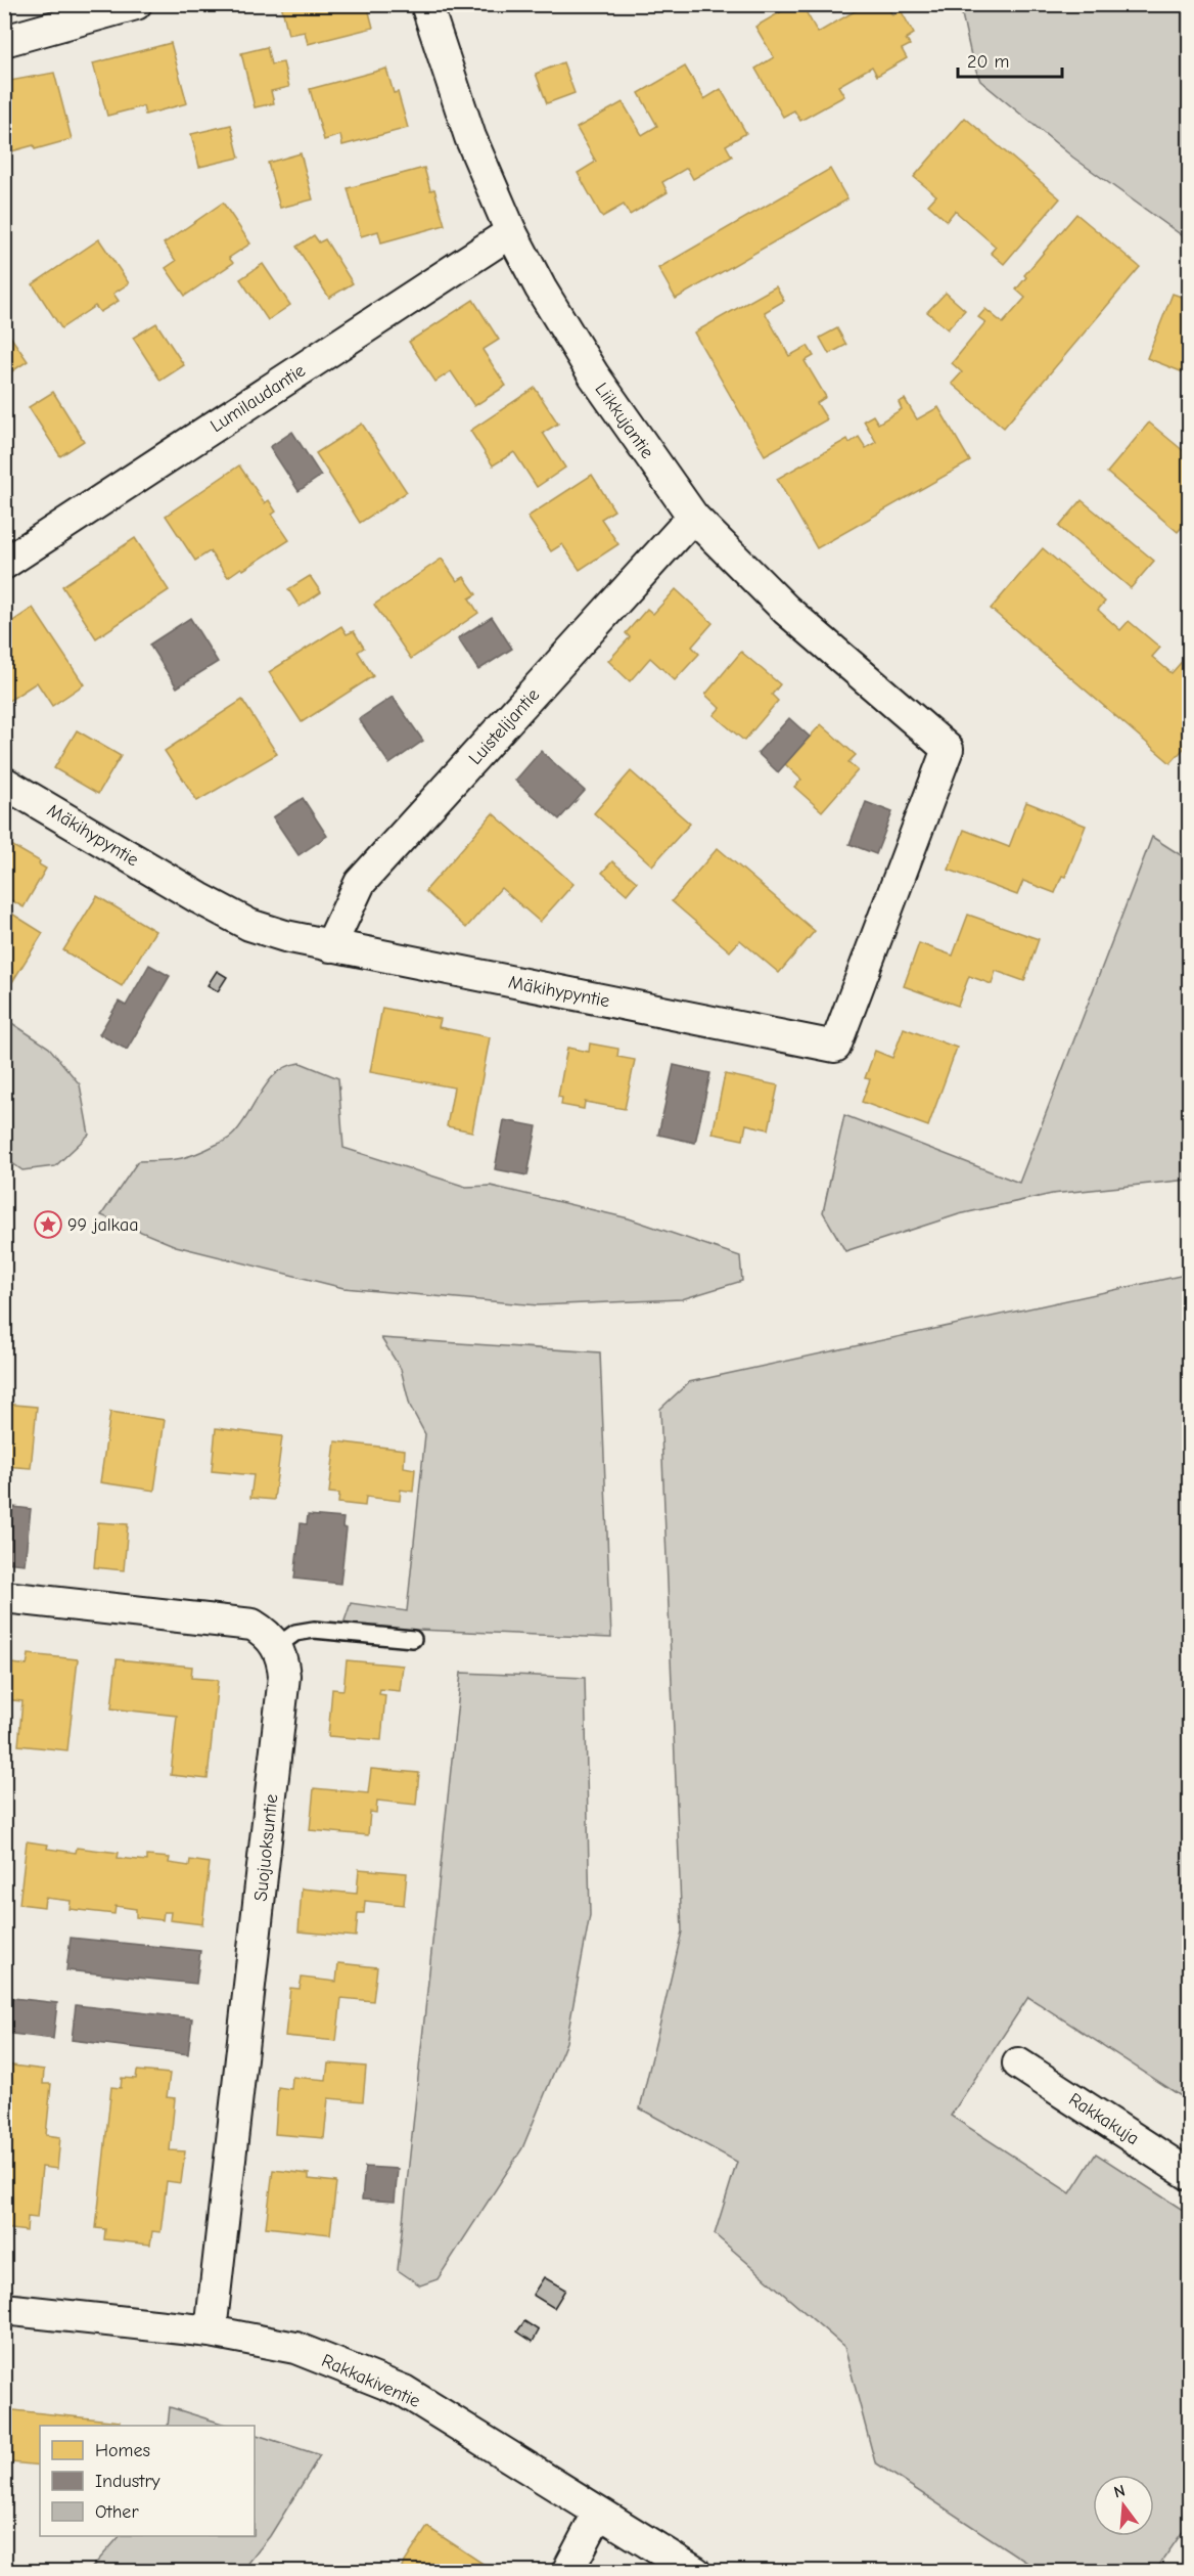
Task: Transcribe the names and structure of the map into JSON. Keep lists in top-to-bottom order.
{
  "streets": {
    "street": [
      "Lumilaudantie",
      "Liikkujantie",
      "Luistelijantie",
      "Mäkihypyntie",
      "Suojuoksuntie",
      "Rakkakuja",
      "Rakkakiventie"
    ]
  },
  "crossings": [
    ["Lumilaudantie", "Liikkujantie"],
    ["Liikkujantie", "Luistelijantie"],
    ["Liikkujantie", "Mäkihypyntie"],
    ["Luistelijantie", "Mäkihypyntie"],
    ["Suojuoksuntie", "Rakkakiventie"]
  ],
  "places": {
    "place": ["99 jalkaa"]
  },
  "legend": ["Homes", "Industry", "Other"],
  "scale_bar": "20 m",
  "north": "top"
}
